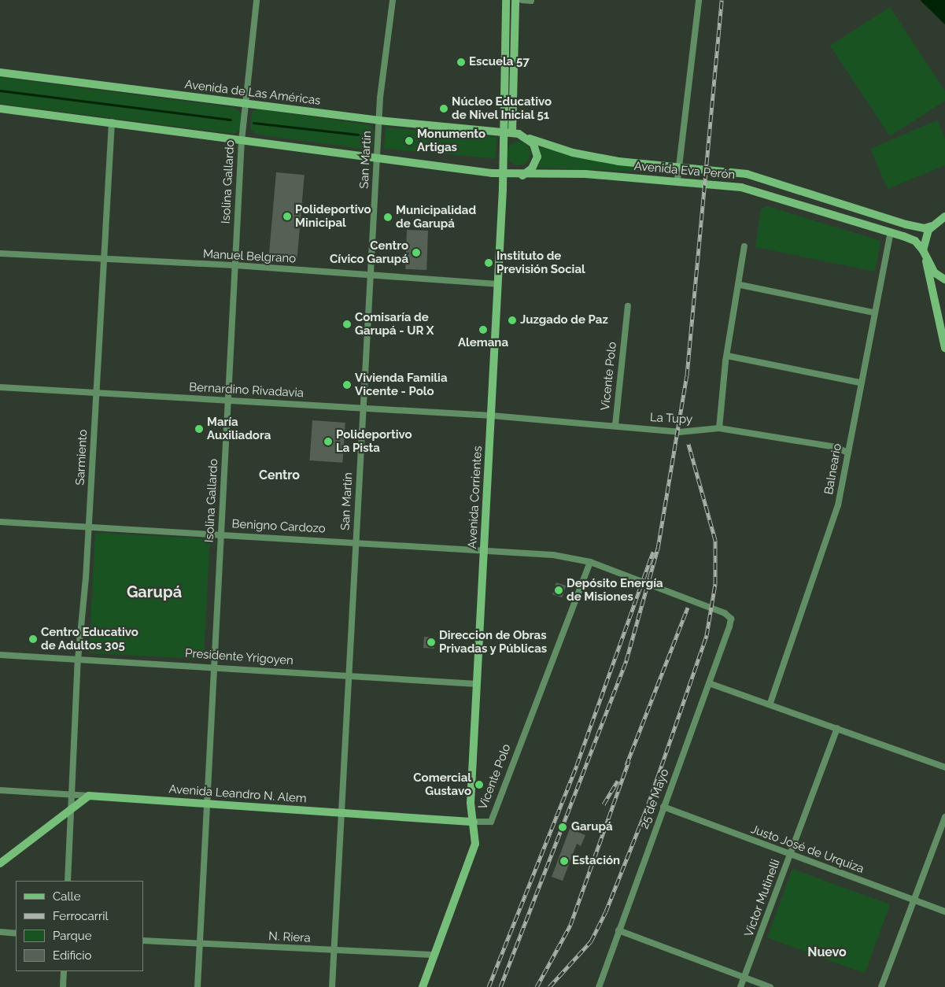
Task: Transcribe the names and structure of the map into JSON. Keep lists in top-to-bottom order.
{
  "streets": {
    "main road": [
      "Avenida de Las Américas",
      "Avenida Eva Perón",
      "Vicente Polo",
      "Avenida Corrientes",
      "Avenida Leandro N. Alem"
    ],
    "street": [
      "San Martín",
      "Isolina Gallardo",
      "Manuel Belgrano",
      "Bernardino Rivadavia",
      "La Tupy",
      "Sarmiento",
      "Balneario",
      "Benigno Cardozo",
      "Presidente Yrigoyen",
      "25 de Mayo",
      "Justo José de Urquiza",
      "Victor Mutinelli",
      "N. Riera"
    ]
  },
  "crossings": [
    ["Avenida de Las Américas", "San Martín"],
    ["Avenida de Las Américas", "Avenida Eva Perón"],
    ["Avenida de Las Américas", "Isolina Gallardo"],
    ["Avenida de Las Américas", "Avenida Corrientes"],
    ["San Martín", "Manuel Belgrano"],
    ["San Martín", "Bernardino Rivadavia"],
    ["San Martín", "Benigno Cardozo"],
    ["San Martín", "Presidente Yrigoyen"],
    ["San Martín", "Avenida Leandro N. Alem"],
    ["San Martín", "N. Riera"],
    ["Avenida Eva Perón", "Balneario"],
    ["Avenida Eva Perón", "Avenida Corrientes"],
    ["Isolina Gallardo", "Manuel Belgrano"],
    ["Isolina Gallardo", "Bernardino Rivadavia"],
    ["Isolina Gallardo", "Benigno Cardozo"],
    ["Isolina Gallardo", "Presidente Yrigoyen"],
    ["Isolina Gallardo", "Avenida Leandro N. Alem"],
    ["Isolina Gallardo", "N. Riera"],
    ["Manuel Belgrano", "Sarmiento"],
    ["Manuel Belgrano", "Avenida Corrientes"],
    ["Vicente Polo", "La Tupy"],
    ["Vicente Polo", "Avenida Corrientes"],
    ["Vicente Polo", "Benigno Cardozo"],
    ["Vicente Polo", "Avenida Leandro N. Alem"],
    ["Vicente Polo", "N. Riera"],
    ["Bernardino Rivadavia", "La Tupy"],
    ["Bernardino Rivadavia", "Sarmiento"],
    ["Bernardino Rivadavia", "Avenida Corrientes"],
    ["La Tupy", "Balneario"],
    ["La Tupy", "Avenida Corrientes"],
    ["Sarmiento", "Benigno Cardozo"],
    ["Sarmiento", "Presidente Yrigoyen"],
    ["Sarmiento", "Avenida Leandro N. Alem"],
    ["Avenida Corrientes", "Benigno Cardozo"],
    ["Avenida Corrientes", "Presidente Yrigoyen"],
    ["Avenida Corrientes", "Avenida Leandro N. Alem"],
    ["Benigno Cardozo", "25 de Mayo"],
    ["25 de Mayo", "Justo José de Urquiza"],
    ["Justo José de Urquiza", "Victor Mutinelli"]
  ],
  "districts": ["Centro", "Garupá", "Nuevo"],
  "places": [
    "Escuela 57",
    "Núcleo Educativo de Nivel Inicial 51",
    "Monumento Artigas",
    "Polideportivo Minicipal",
    "Municipalidad de Garupá",
    "Centro Cívico Garupá",
    "Instituto de Previsión Social",
    "Juzgado de Paz",
    "Comisaría de Garupá - UR X",
    "Alemana",
    "Vivienda Familia Vicente - Polo",
    "María Auxiliadora",
    "Polideportivo La Pista",
    "Depósito Energía de Misiones",
    "Centro Educativo de Adultos 305",
    "Direccion de Obras Privadas y Públicas",
    "Comercial Gustavo",
    "Garupá",
    "Estación"
  ],
  "legend": [
    "Calle",
    "Ferrocarril",
    "Parque",
    "Edificio"
  ]
}
